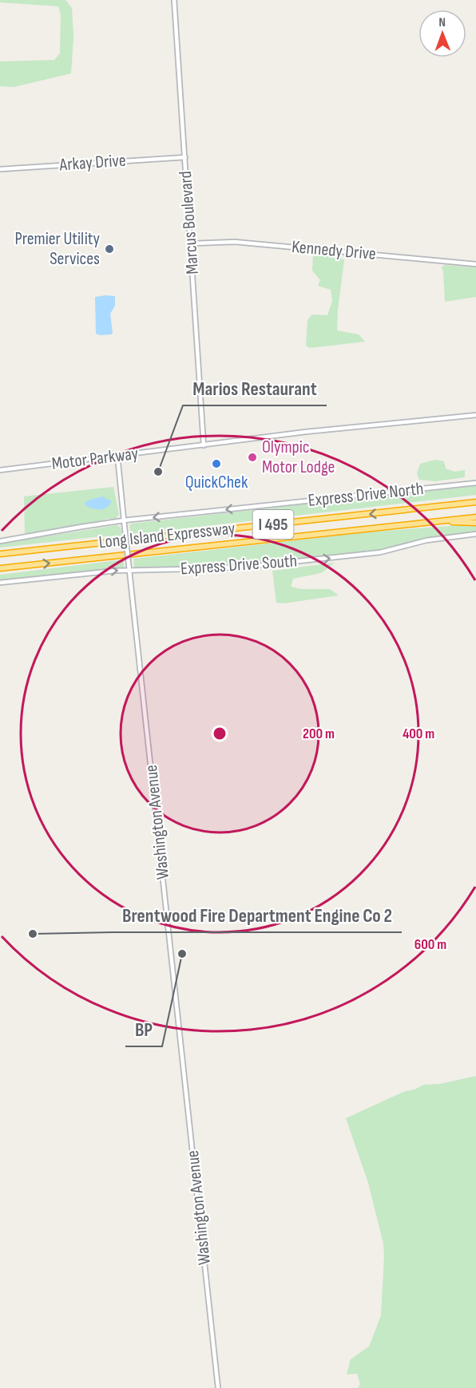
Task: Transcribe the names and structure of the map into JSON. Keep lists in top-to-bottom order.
{
  "streets": {
    "highway": ["I 495", "Long Island Expressway"],
    "street": [
      "Arkay Drive",
      "Marcus Boulevard",
      "Kennedy Drive",
      "Motor Parkway",
      "Express Drive North",
      "Express Drive South",
      "Washington Avenue"
    ]
  },
  "crossings": [
    ["Arkay Drive", "Marcus Boulevard"],
    ["Marcus Boulevard", "Kennedy Drive"],
    ["Marcus Boulevard", "Motor Parkway"],
    ["Motor Parkway", "Washington Avenue"],
    ["Express Drive North", "Washington Avenue"],
    ["Express Drive South", "Washington Avenue"]
  ],
  "one_way": ["Express Drive North", "Express Drive South"],
  "places": [
    "Premier Utility Services",
    "Olympic Motor Lodge",
    "QuickChek",
    "Marios Restaurant",
    "Brentwood Fire Department Engine Co 2",
    "BP"
  ],
  "north": "top",
  "rings": ["200 m", "400 m", "600 m"]
}
